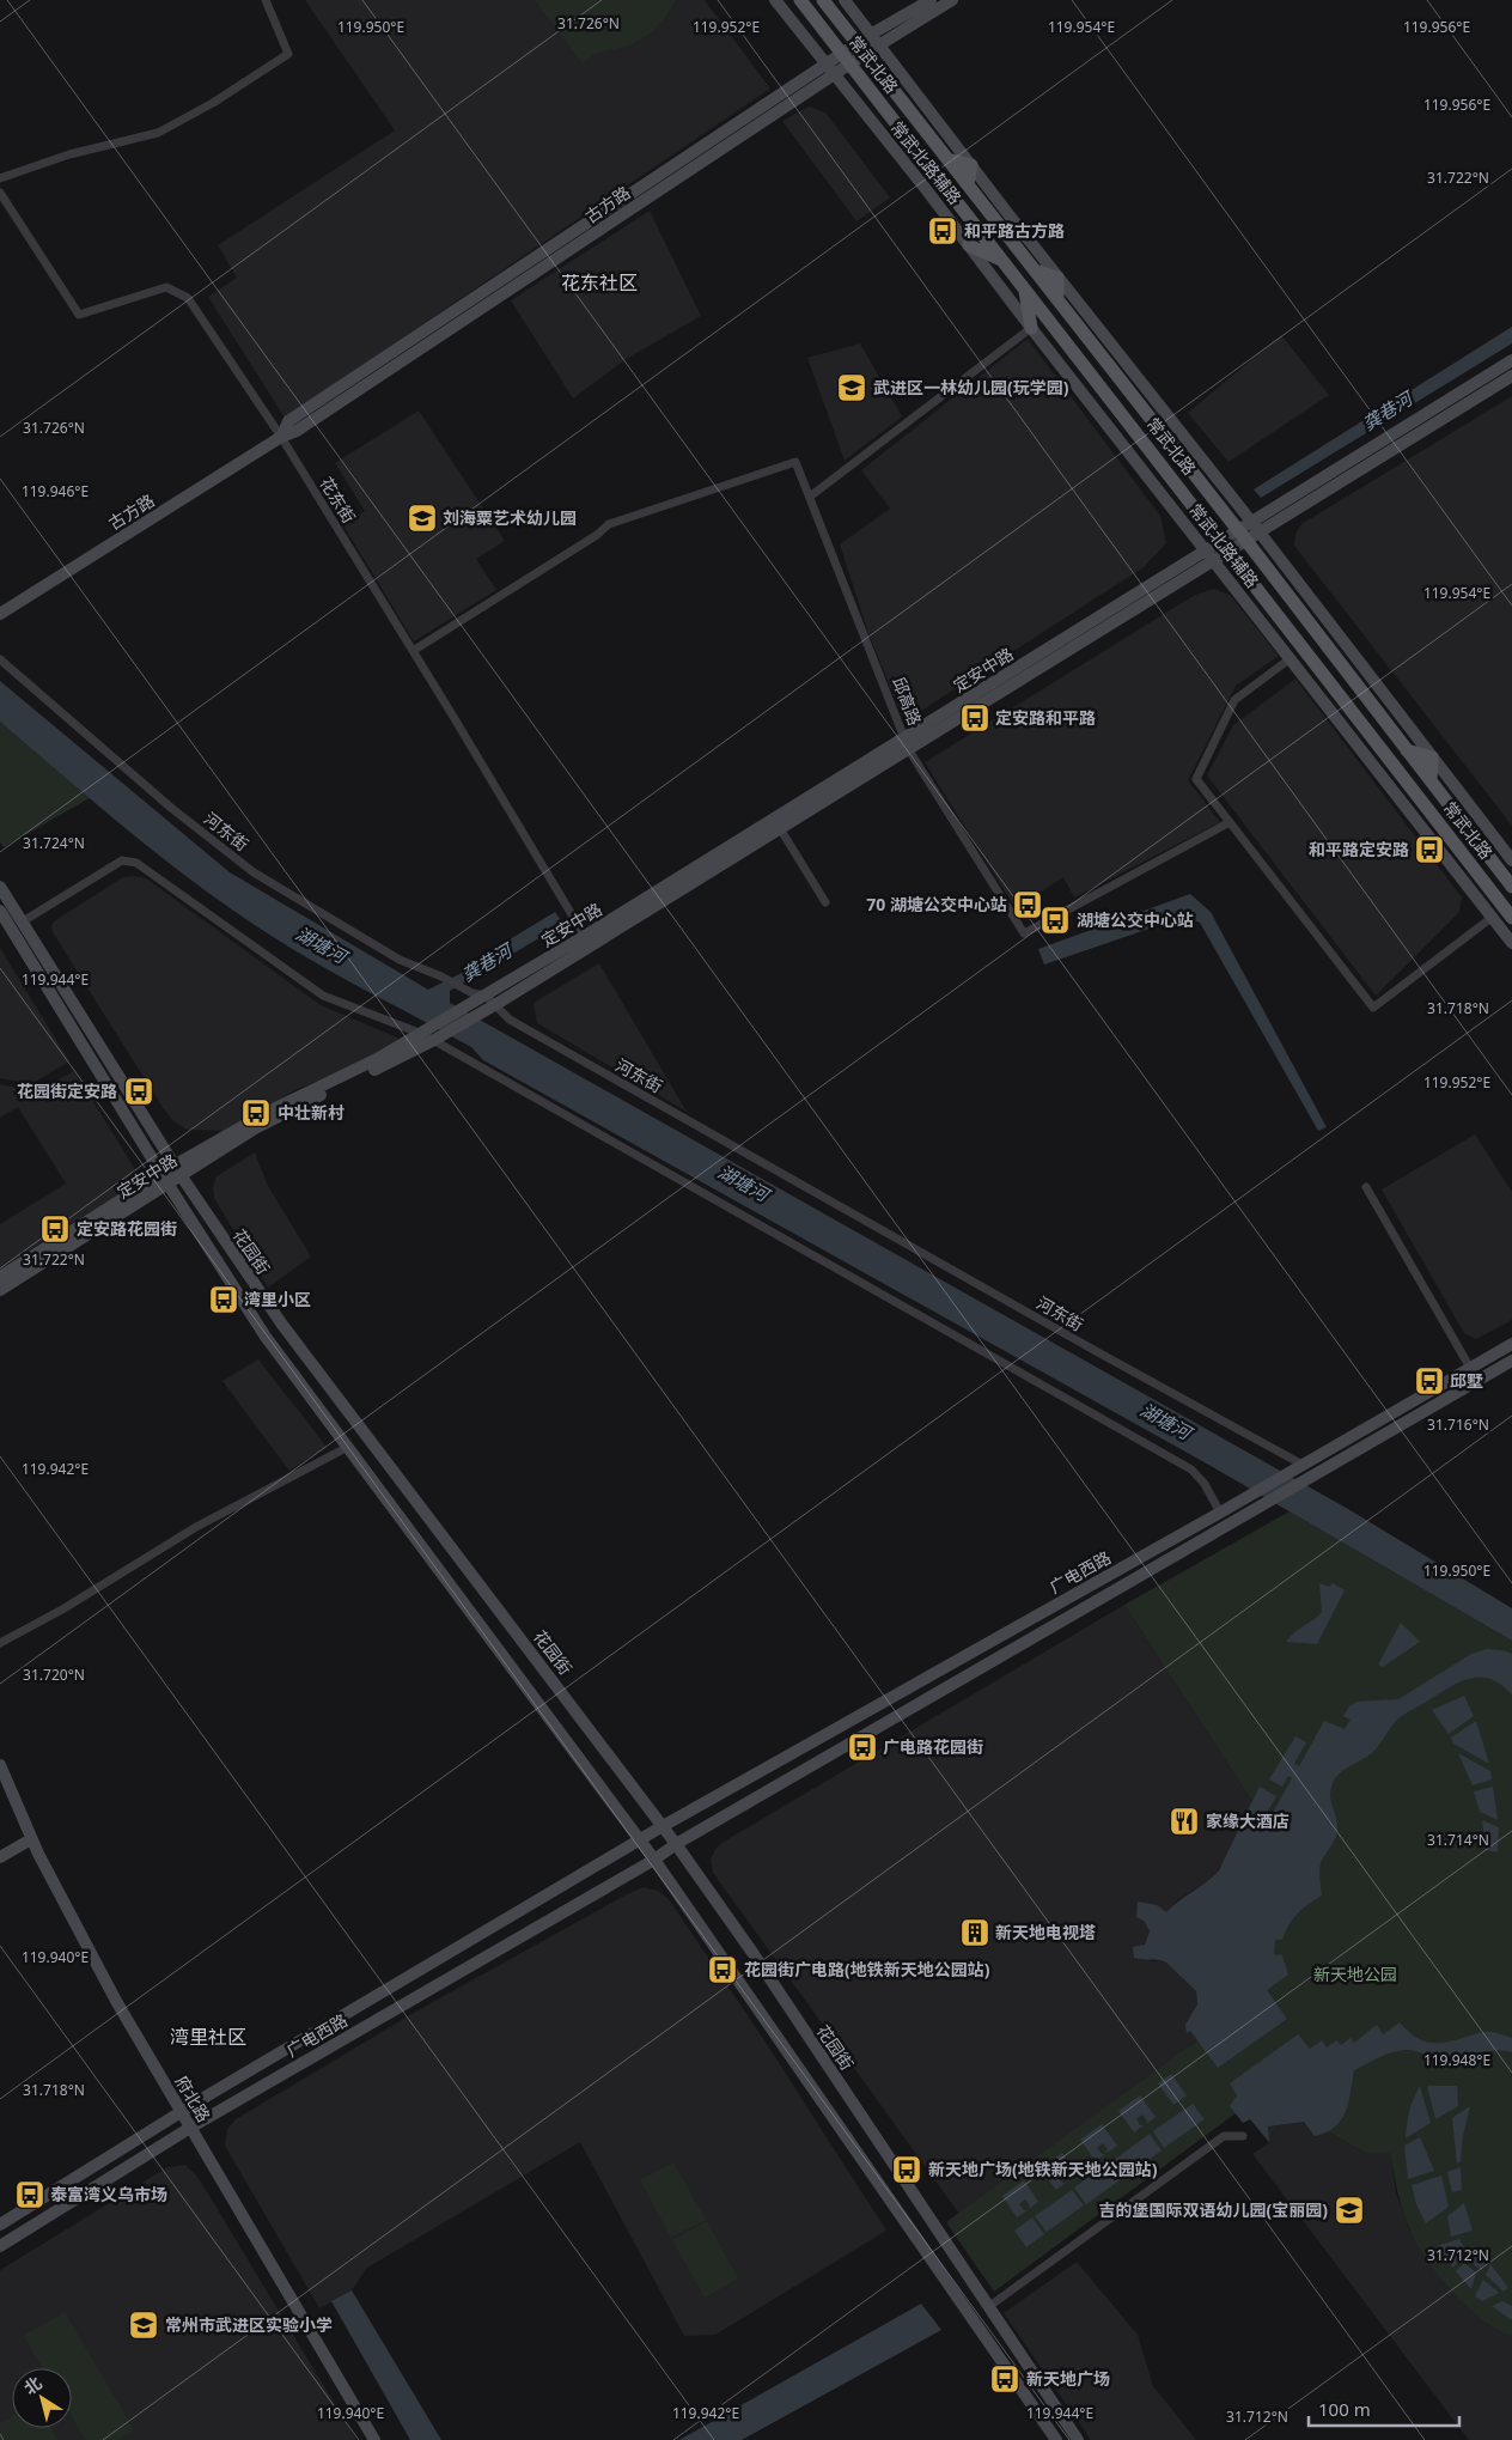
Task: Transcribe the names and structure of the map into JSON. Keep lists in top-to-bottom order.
{
  "streets": {
    "main road": [
      "常武北路",
      "常武北路辅路",
      "古方路",
      "定安中路",
      "花园街",
      "广电西路",
      "府北路"
    ],
    "street": ["花东街", "邱高路", "河东街"]
  },
  "crossings": [
    ["常武北路", "古方路"],
    ["常武北路", "定安中路"],
    ["常武北路辅路", "古方路"],
    ["常武北路辅路", "定安中路"],
    ["古方路", "花东街"],
    ["花东街", "定安中路"],
    ["花东街", "邱高路"],
    ["定安中路", "邱高路"],
    ["定安中路", "河东街"],
    ["定安中路", "花园街"],
    ["河东街", "广电西路"],
    ["花园街", "广电西路"],
    ["广电西路", "府北路"]
  ],
  "districts": ["花东社区", "湾里社区"],
  "water": ["龚巷河", "湖塘河"],
  "parks": ["新天地公园"],
  "places": {
    "bus stop": [
      "和平路古方路",
      "定安路和平路",
      "和平路定安路",
      "70 湖塘公交中心站",
      "湖塘公交中心站",
      "花园街定安路",
      "中壮新村",
      "定安路花园街",
      "湾里小区",
      "邱墅",
      "广电路花园街",
      "花园街广电路(地铁新天地公园站)",
      "新天地广场(地铁新天地公园站)",
      "泰富湾义乌市场",
      "新天地广场"
    ],
    "school or university": [
      "武进区一林幼儿园(玩学园)",
      "刘海粟艺术幼儿园",
      "吉的堡国际双语幼儿园(宝丽园)",
      "常州市武进区实验小学"
    ],
    "restaurant": ["家缘大酒店"],
    "building": ["新天地电视塔"]
  },
  "scale_bar": "100 m",
  "north": "top left",
  "coordinates": [
    "31.726°N",
    "119.956°E",
    "119.950°E",
    "119.952°E",
    "119.954°E",
    "31.722°N",
    "119.946°E",
    "31.724°N",
    "119.944°E",
    "31.718°N",
    "31.716°N",
    "119.942°E",
    "31.720°N",
    "31.714°N",
    "119.940°E",
    "119.948°E",
    "31.712°N"
  ]
}
